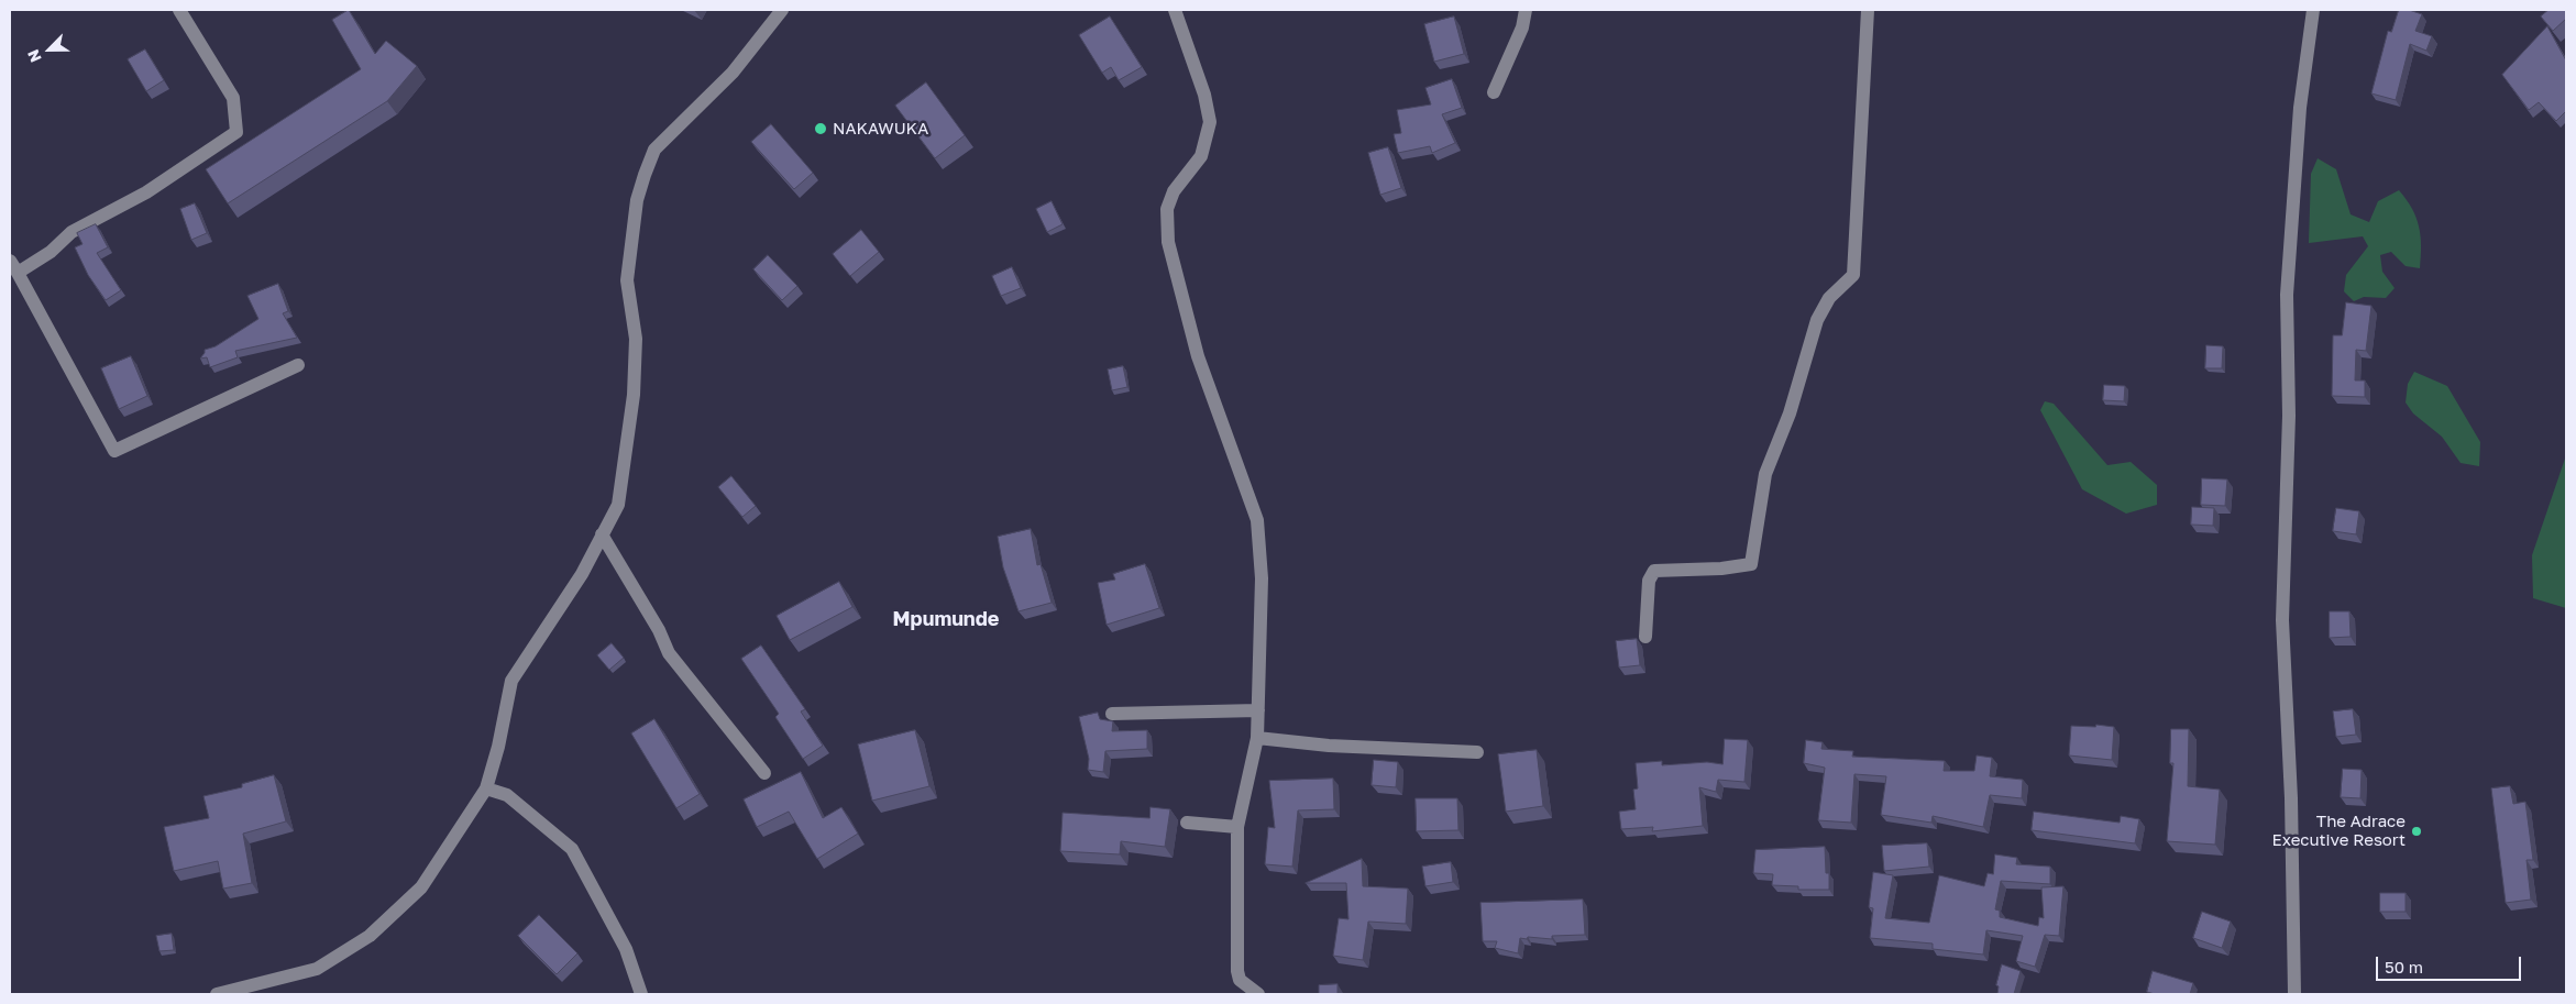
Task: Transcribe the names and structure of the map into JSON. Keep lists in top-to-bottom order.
{
  "districts": ["Mpumunde"],
  "places": ["NAKAWUKA", "The Adrace Executive Resort"],
  "scale_bar": "50 m",
  "north": "bottom left"
}
